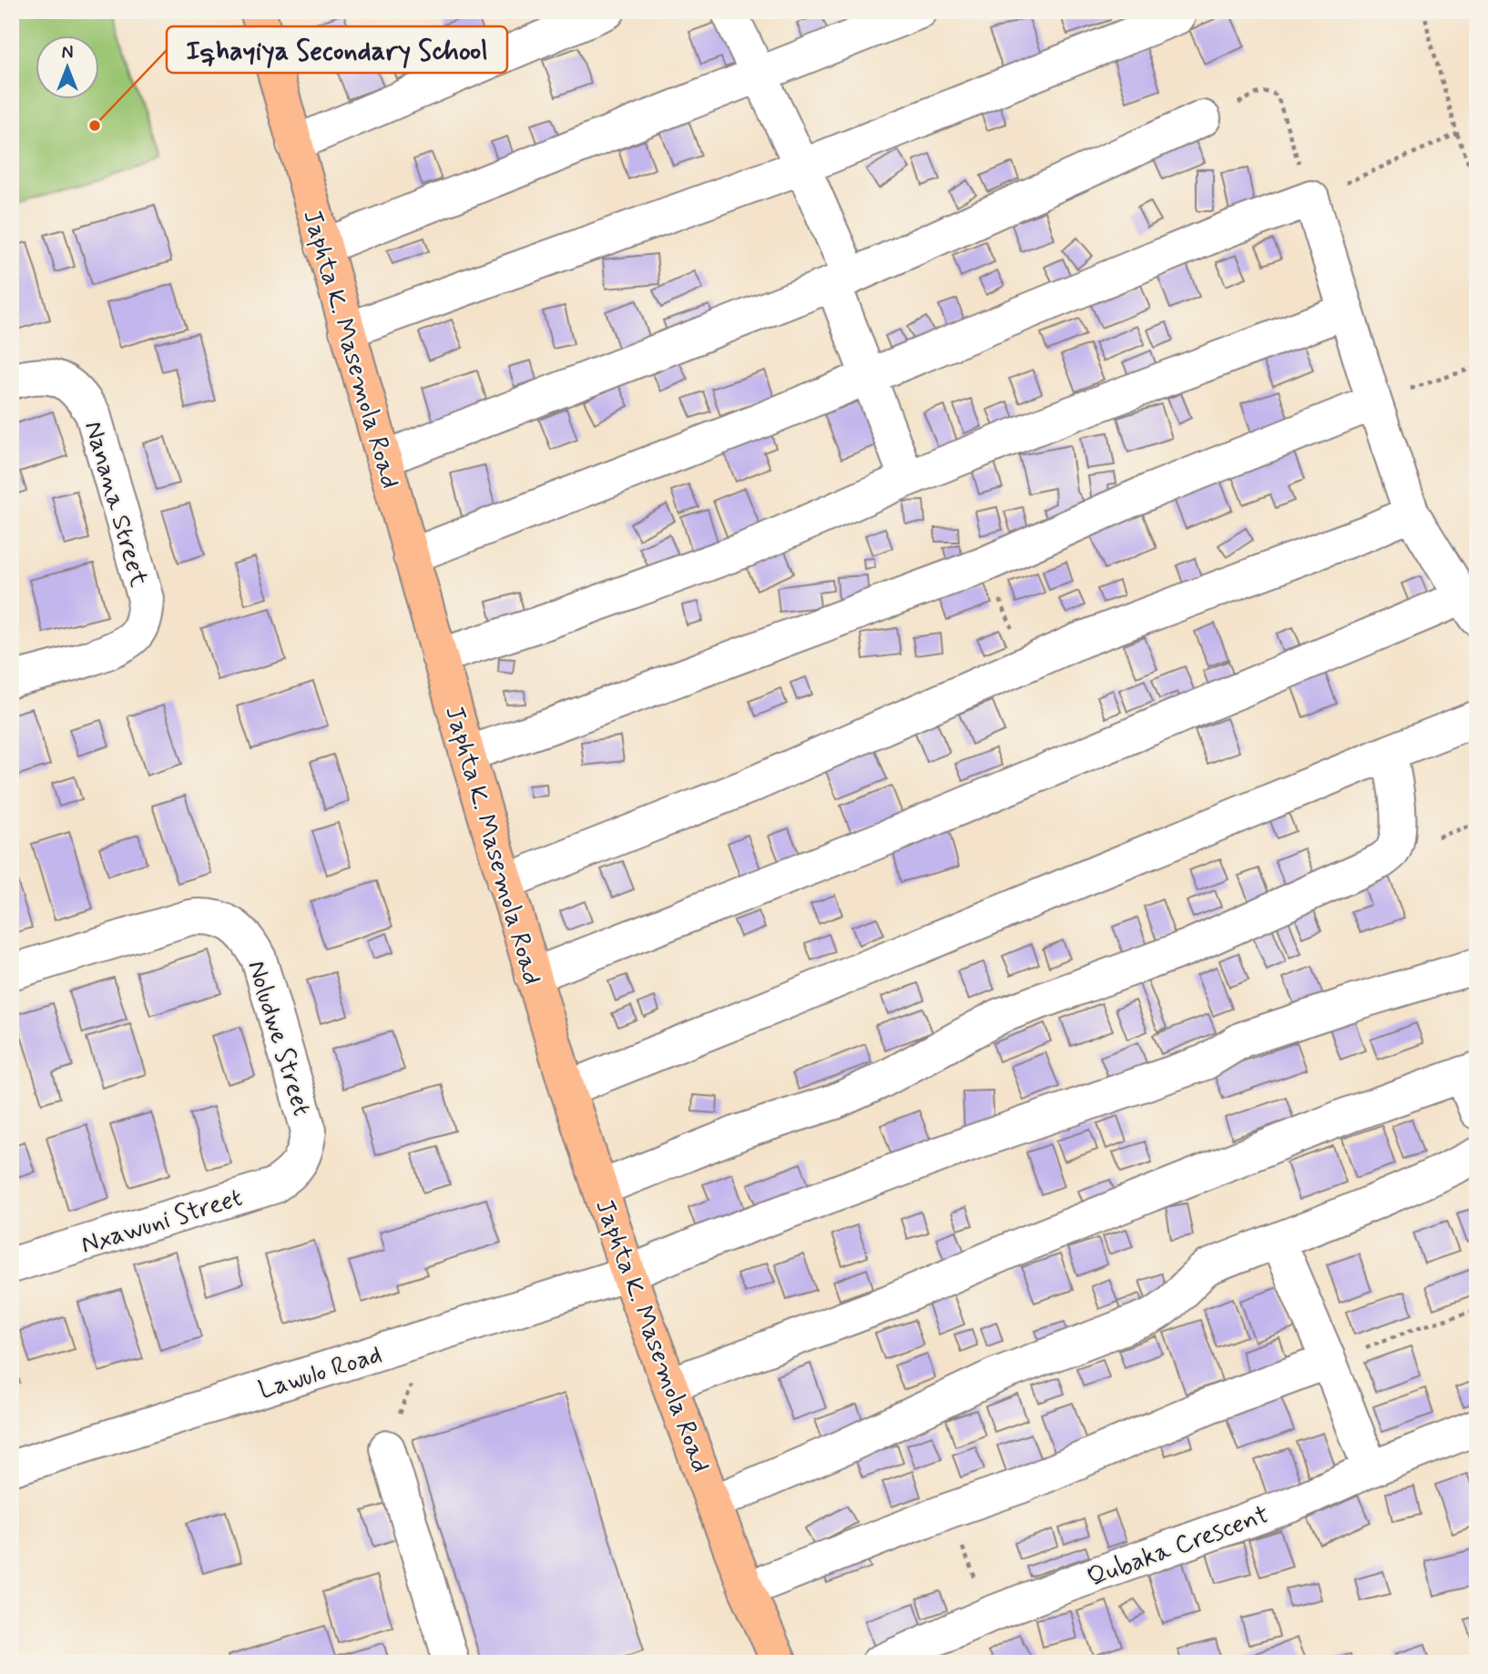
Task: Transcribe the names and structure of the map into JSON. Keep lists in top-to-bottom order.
{
  "streets": {
    "main road": ["Japhta K. Masemola Road"],
    "street": [
      "Nanana Street",
      "Noludwe Street",
      "Nxawuni Street",
      "Lawulo Road",
      "Qubaka Crescent"
    ]
  },
  "crossings": [
    ["Japhta K. Masemola Road", "Lawulo Road"],
    ["Noludwe Street", "Nxawuni Street"]
  ],
  "places": ["Iqhayiya Secondary School"],
  "north": "top"
}
